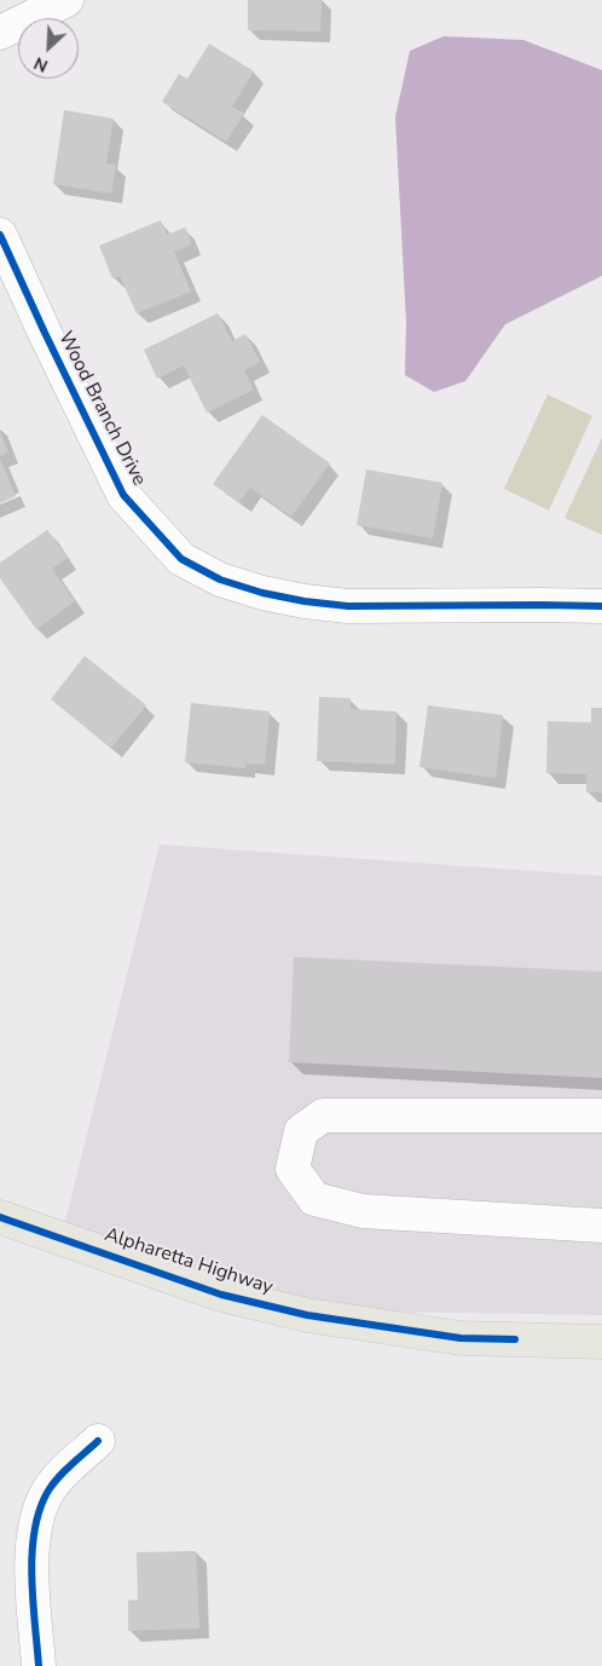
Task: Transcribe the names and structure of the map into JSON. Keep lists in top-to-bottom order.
{
  "streets": {
    "main road": ["Alpharetta Highway"],
    "street": ["Wood Branch Drive"]
  },
  "north": "bottom left"
}
